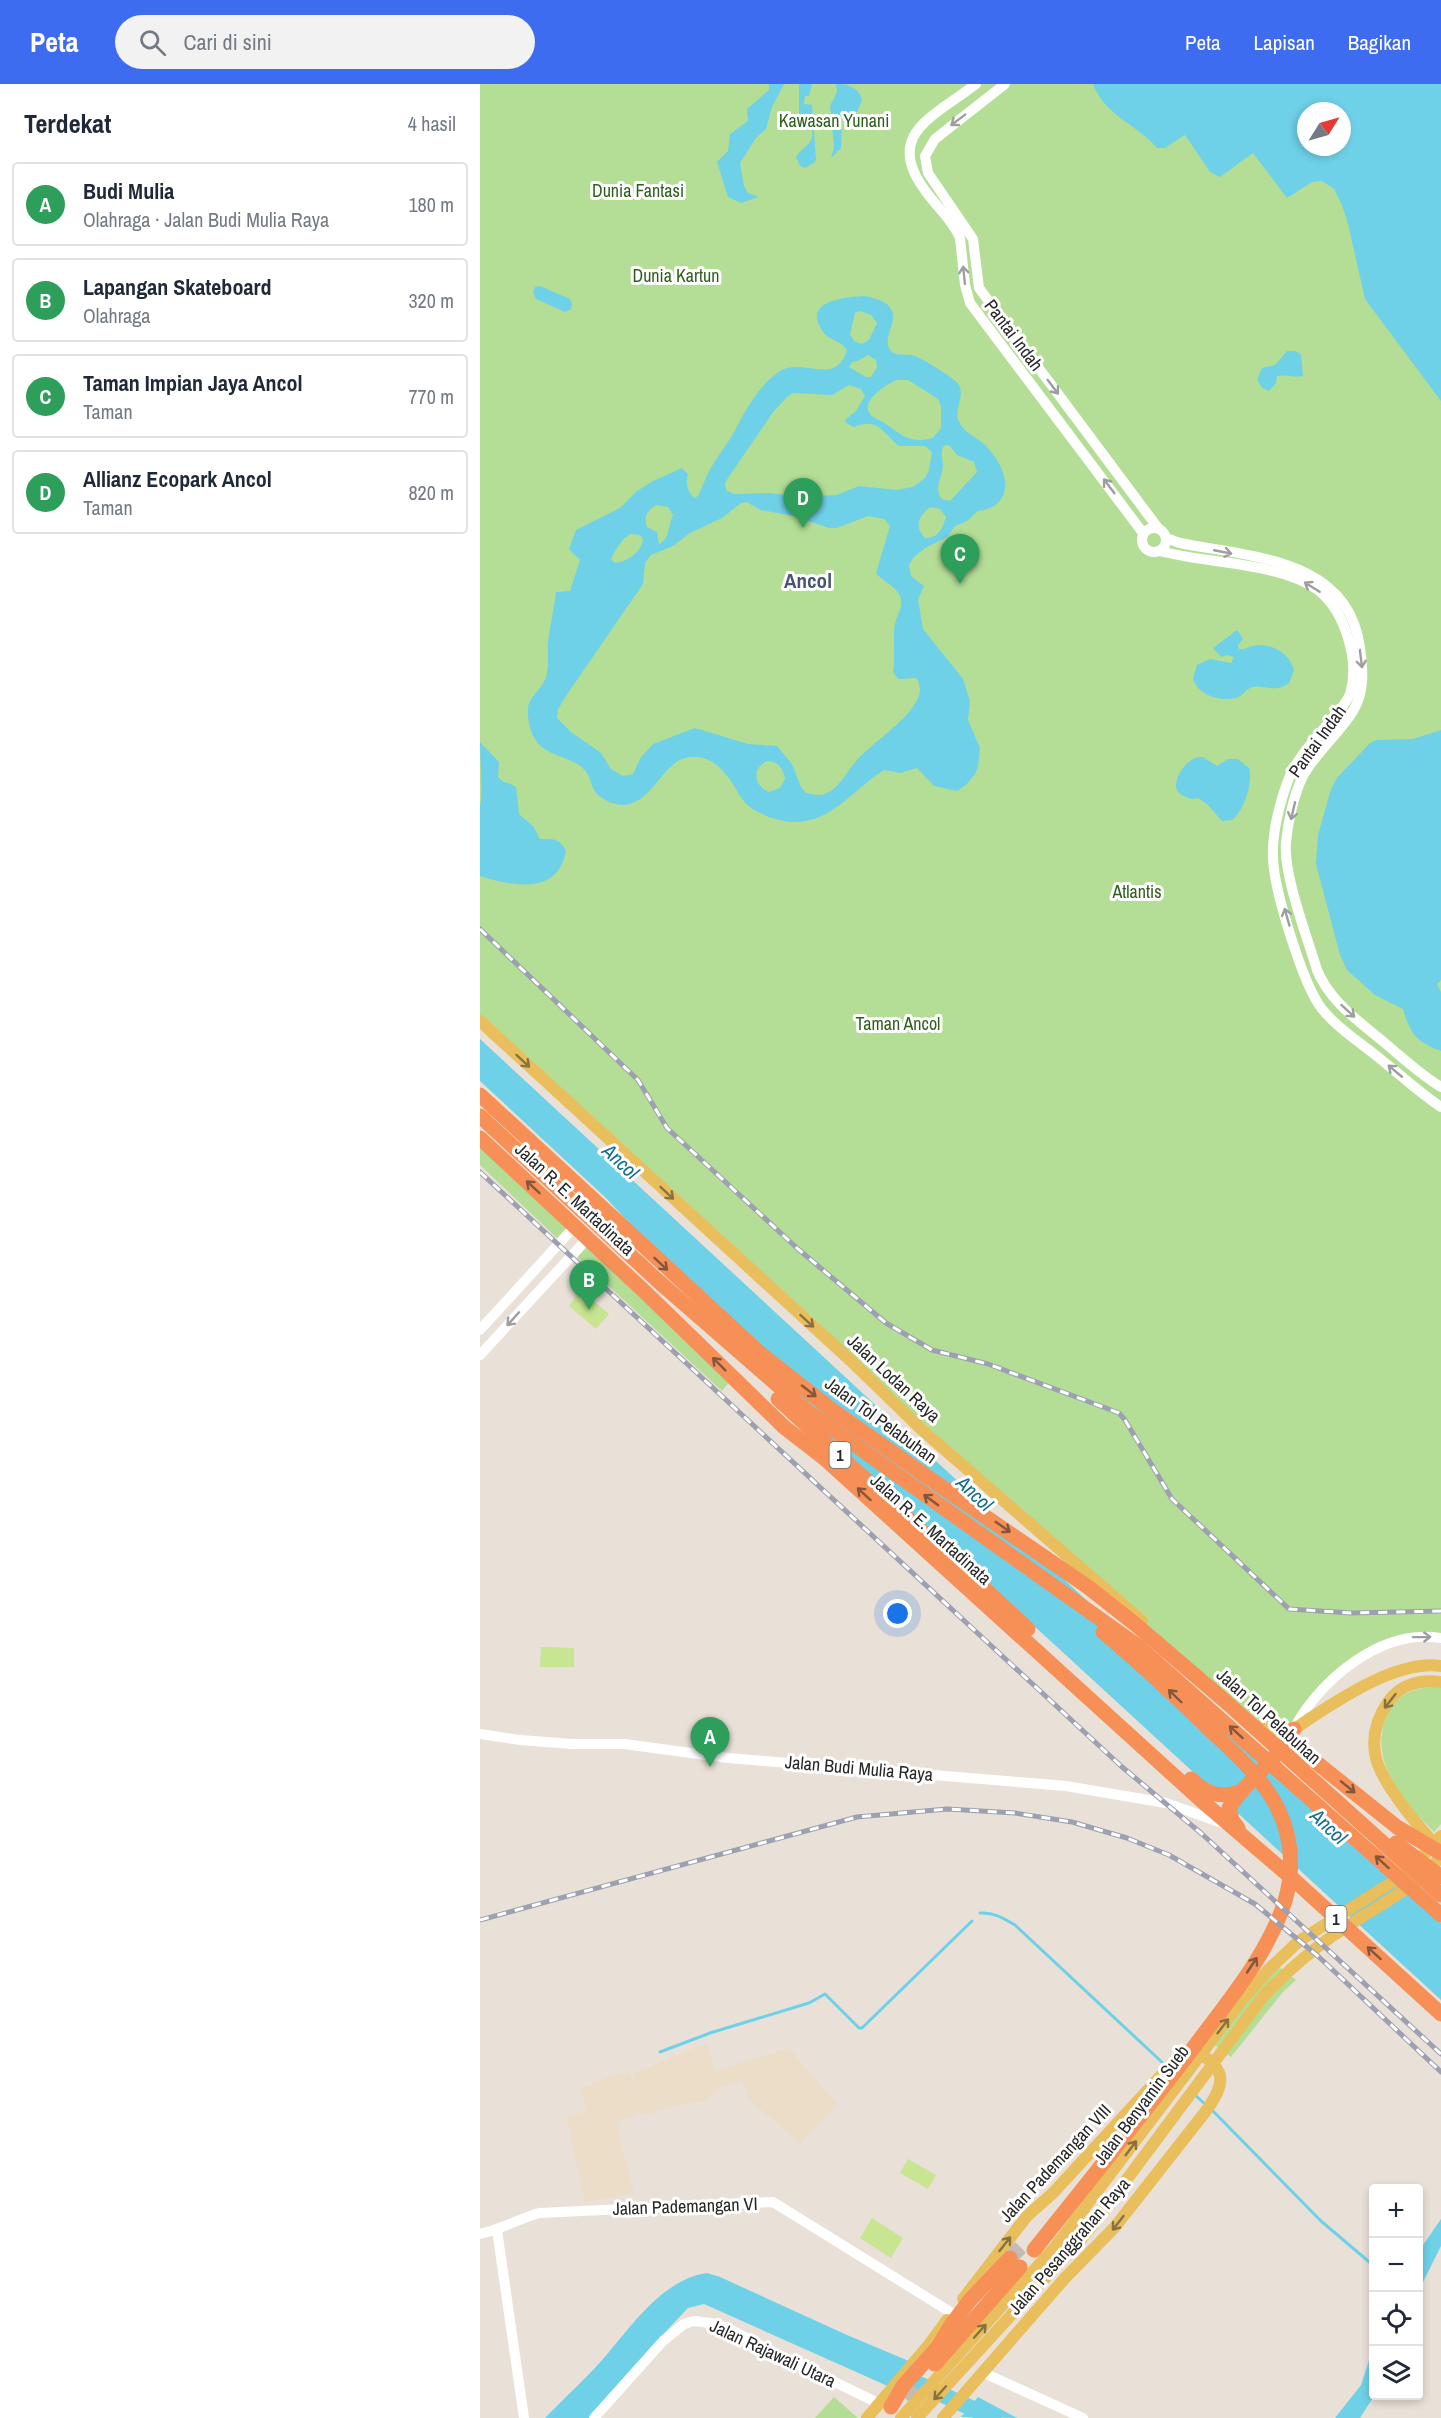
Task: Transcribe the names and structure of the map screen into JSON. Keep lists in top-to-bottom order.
{
  "streets": {
    "highway": ["Jalan R. E. Martadinata", "Jalan Tol Pelabuhan", "1"],
    "main road": [
      "Jalan Lodan Raya",
      "Jalan Benyamin Sueb",
      "Jalan Pademangan VIII",
      "Jalan Pesanggrahan Raya"
    ],
    "street": [
      "Pantai Indah",
      "Jalan Budi Mulia Raya",
      "Jalan Pademangan VI",
      "Jalan Rajawali Utara"
    ]
  },
  "crossings": [
    ["Jalan R. E. Martadinata", "Jalan Tol Pelabuhan"],
    ["Jalan R. E. Martadinata", "Jalan Budi Mulia Raya"],
    ["Jalan Benyamin Sueb", "Jalan Pademangan VIII"],
    ["Jalan Benyamin Sueb", "Jalan Rajawali Utara"],
    ["Jalan Pademangan VIII", "Jalan Pademangan VI"],
    ["Jalan Pademangan VIII", "Jalan Pesanggrahan Raya"],
    ["Jalan Pademangan VIII", "Jalan Rajawali Utara"]
  ],
  "one_way": ["Jalan Lodan Raya", "Jalan Pademangan VIII", "Jalan Pesanggrahan Raya"],
  "districts": ["Ancol"],
  "water": ["Ancol"],
  "parks": [
    "Kawasan Yunani",
    "Dunia Fantasi",
    "Dunia Kartun",
    "Atlantis",
    "Taman Ancol"
  ],
  "north": "top right",
  "page": {
    "header": "Peta",
    "search": "Cari di sini",
    "nav": ["Peta", "Lapisan", "Bagikan"],
    "heading": ["Terdekat", "4 hasil"],
    "list": [
      {
        "mark": "A",
        "name": "Budi Mulia",
        "note": "Olahraga · Jalan Budi Mulia Raya",
        "value": "180 m"
      },
      {
        "mark": "B",
        "name": "Lapangan Skateboard",
        "note": "Olahraga",
        "value": "320 m"
      },
      {
        "mark": "C",
        "name": "Taman Impian Jaya Ancol",
        "note": "Taman",
        "value": "770 m"
      },
      {
        "mark": "D",
        "name": "Allianz Ecopark Ancol",
        "note": "Taman",
        "value": "820 m"
      }
    ],
    "pins": [
      "D",
      "C",
      "B",
      "A"
    ],
    "map_buttons": ["+", "−"]
  }
}
